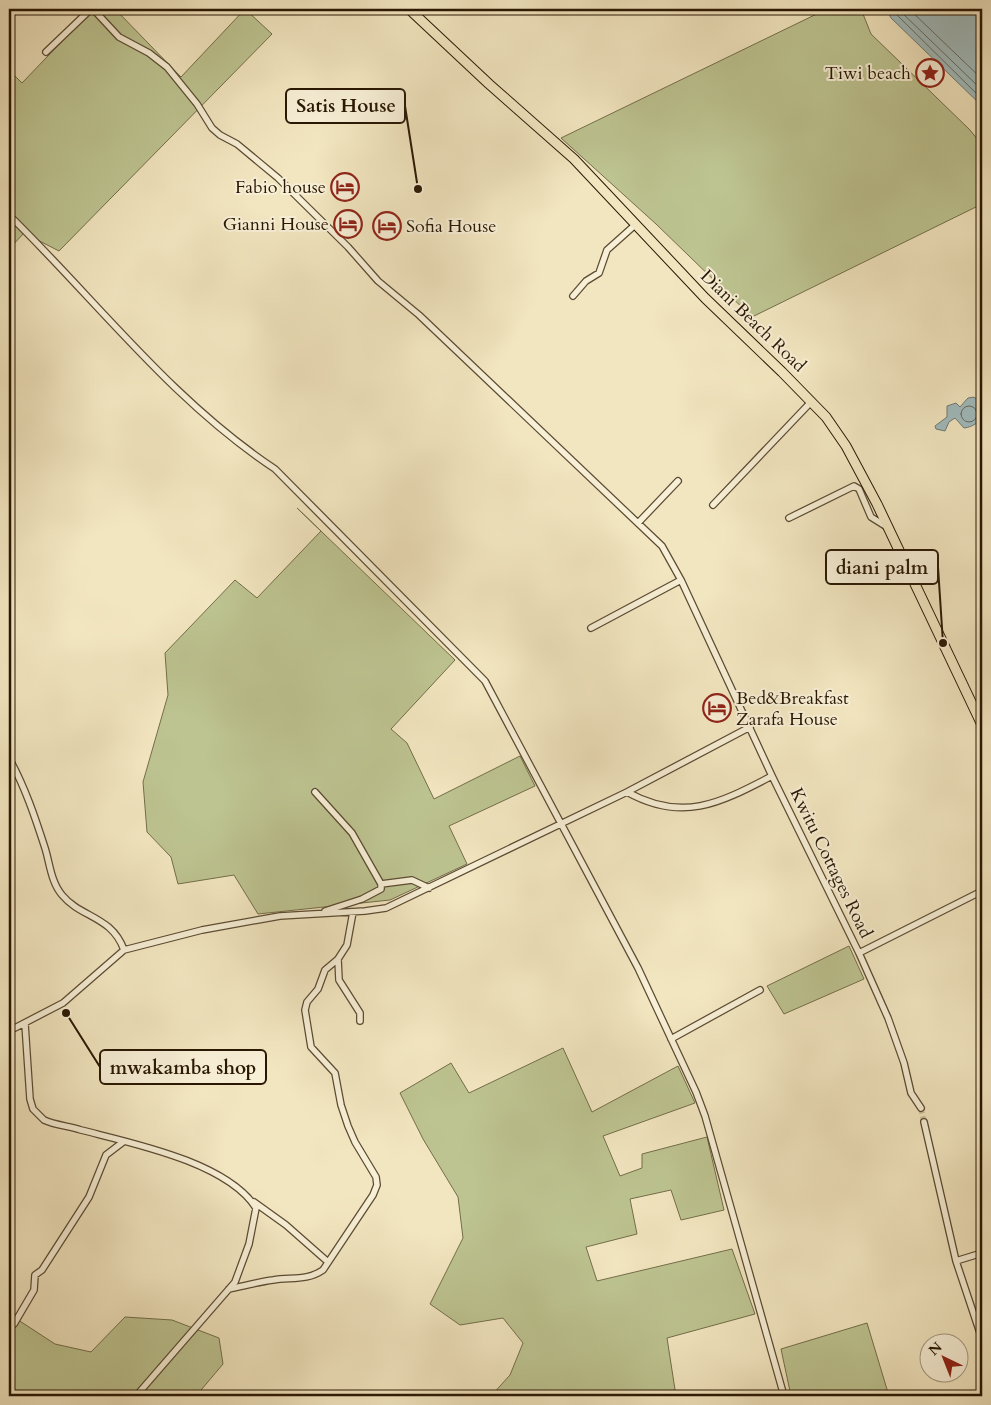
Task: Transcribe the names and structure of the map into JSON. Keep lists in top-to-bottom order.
{
  "streets": {
    "main road": ["Diani Beach Road"],
    "street": ["Kwitu Cottages Road"]
  },
  "places": {
    "place": ["Tiwi beach"],
    "hotel": [
      "Fabio house",
      "Gianni House",
      "Sofia House",
      "Bed&Breakfast Zarafa House"
    ],
    "other": ["Satis House", "diani palm", "mwakamba shop"]
  },
  "north": "top left"
}
